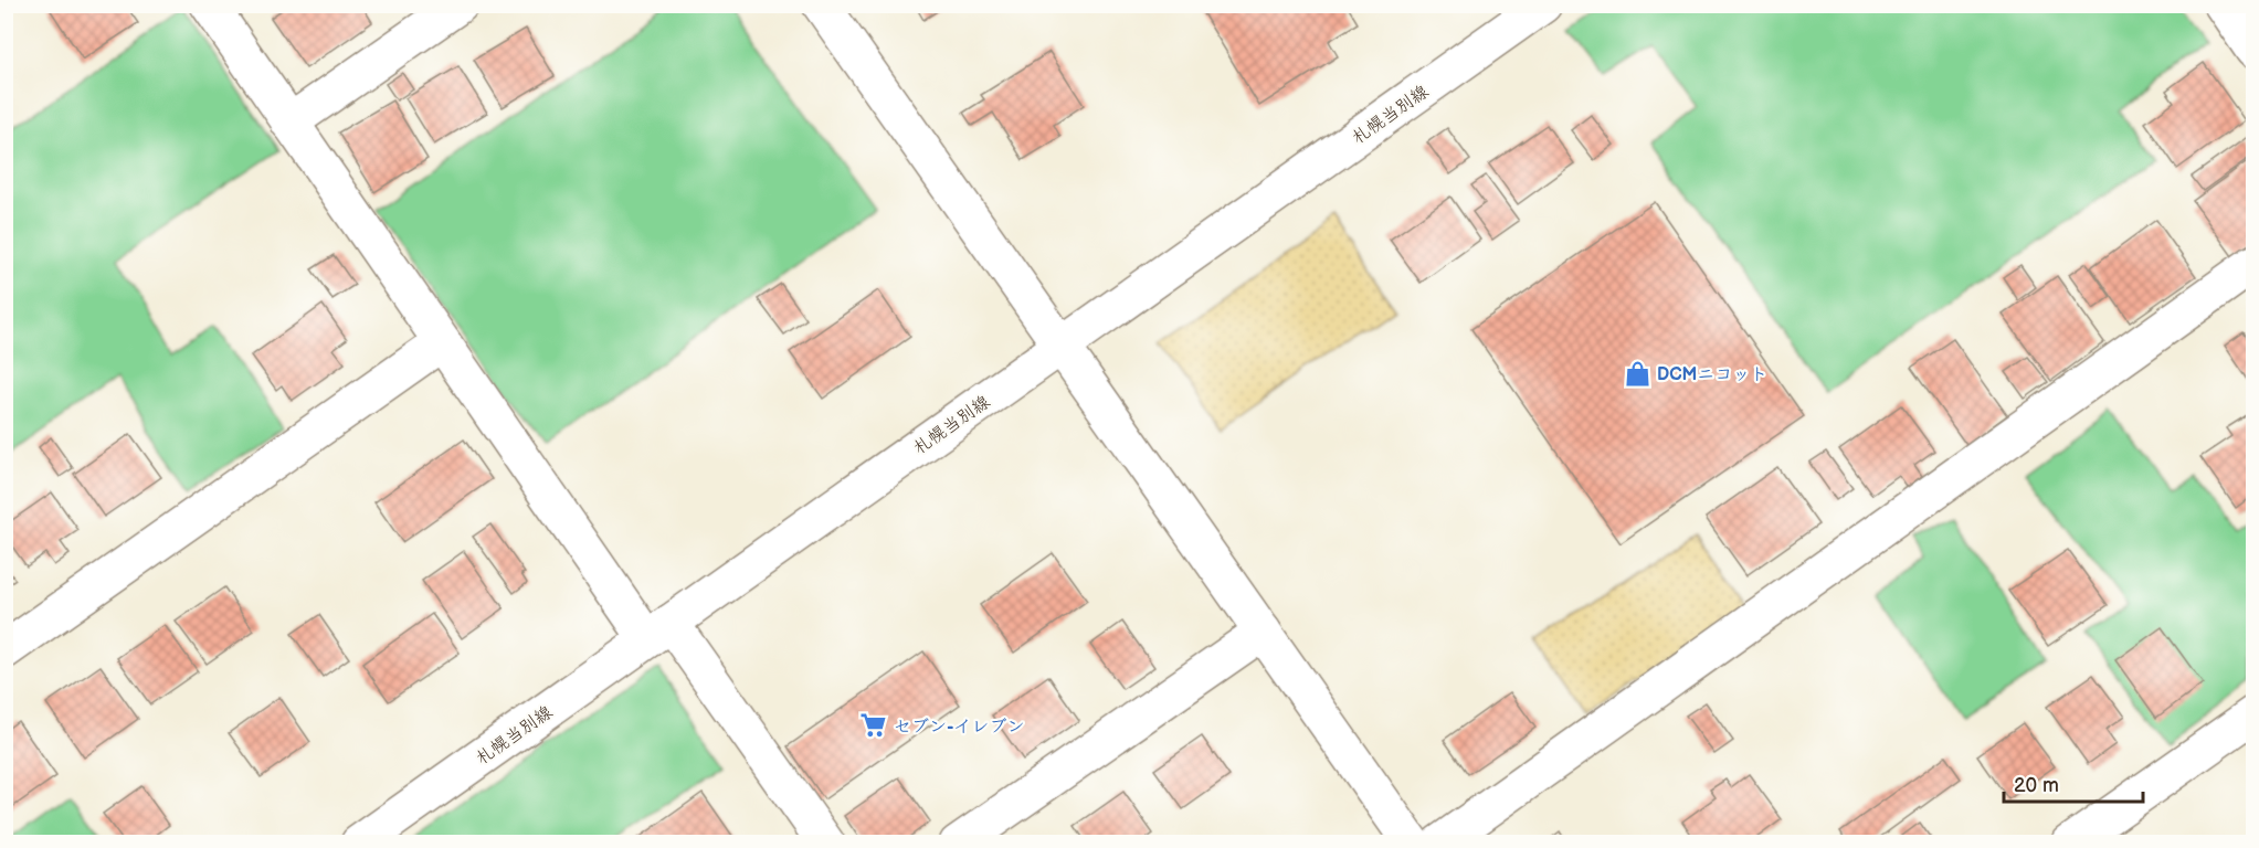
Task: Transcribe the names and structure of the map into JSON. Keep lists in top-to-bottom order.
{
  "streets": {
    "street": ["札幌当別線"]
  },
  "places": {
    "shop": ["DCMニコット"],
    "supermarket": ["セブン-イレブン"]
  },
  "scale_bar": "20 m"
}
